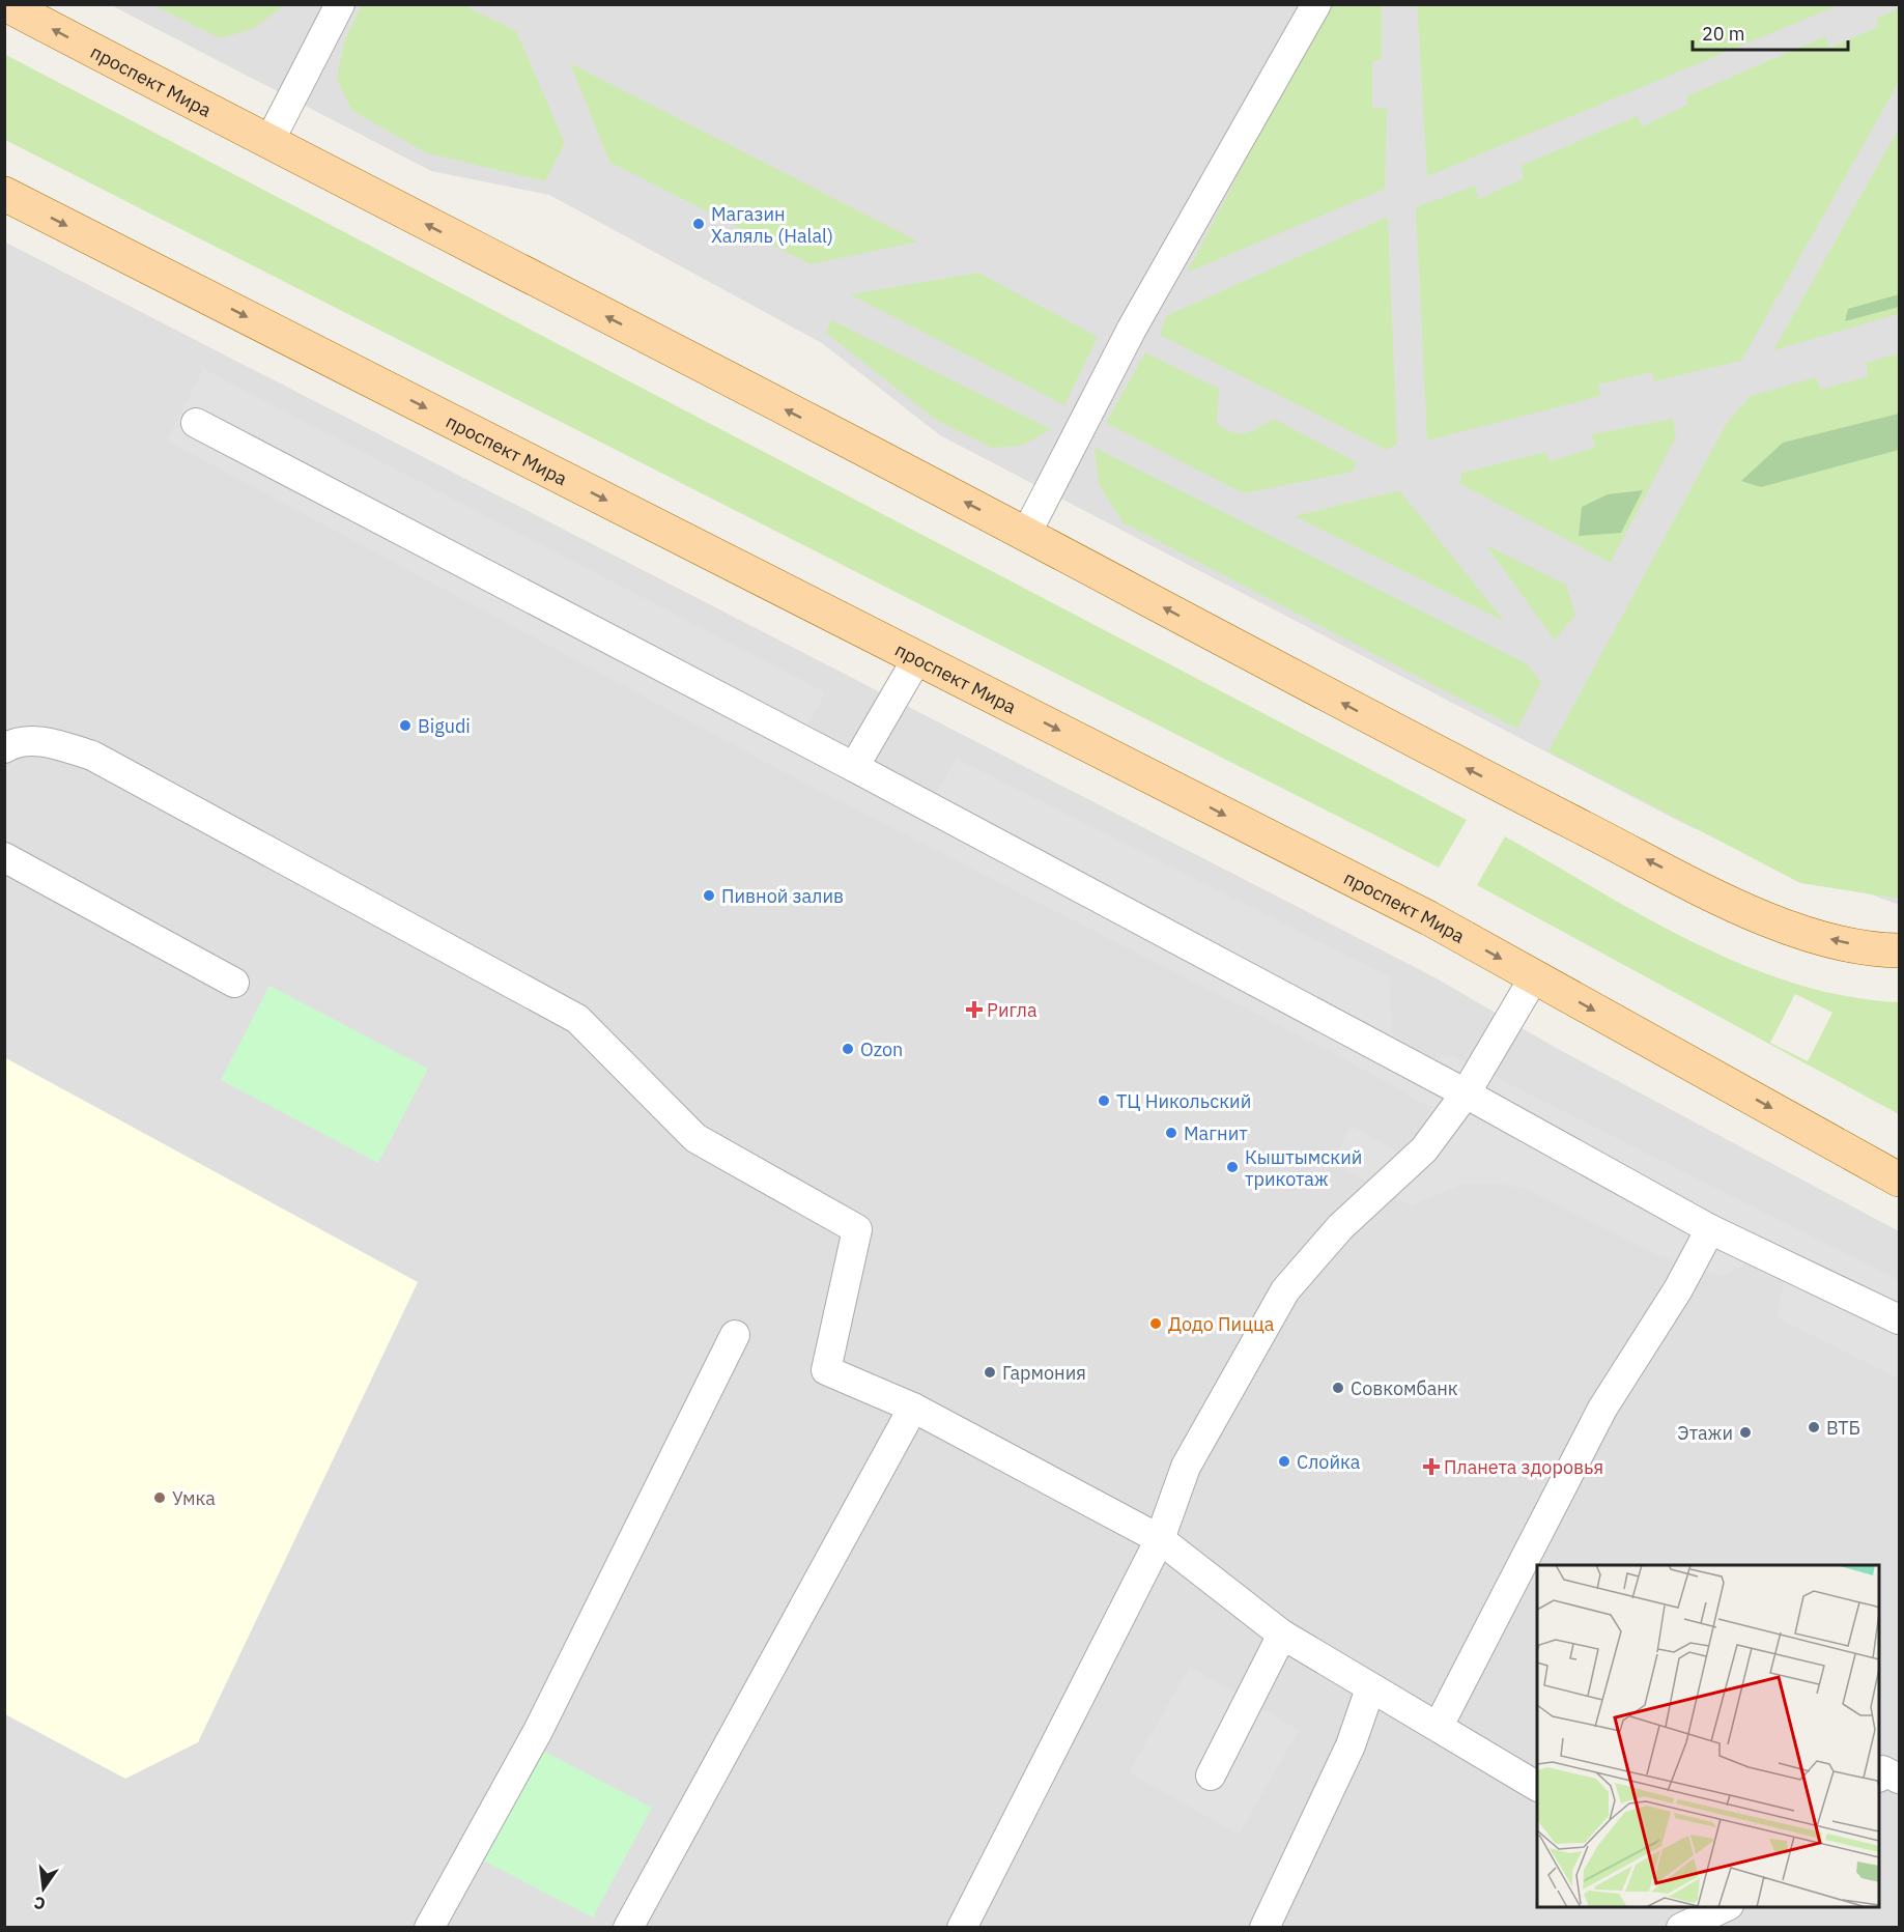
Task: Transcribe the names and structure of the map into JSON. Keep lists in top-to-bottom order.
{
  "streets": {
    "main road": ["проспект Мира"]
  },
  "places": {
    "other": [
      "Магазин Халяль (Halal)",
      "Bigudi",
      "Пивной залив",
      "Ozon",
      "ТЦ Никольский",
      "Магнит",
      "Кыштымский трикотаж",
      "Додо Пицца",
      "Гармония",
      "Совкомбанк",
      "ВТБ",
      "Этажи",
      "Слойка",
      "Умка"
    ],
    "health": ["Ригла", "Планета здоровья"]
  },
  "scale_bar": "20 m",
  "north": "bottom"
}
